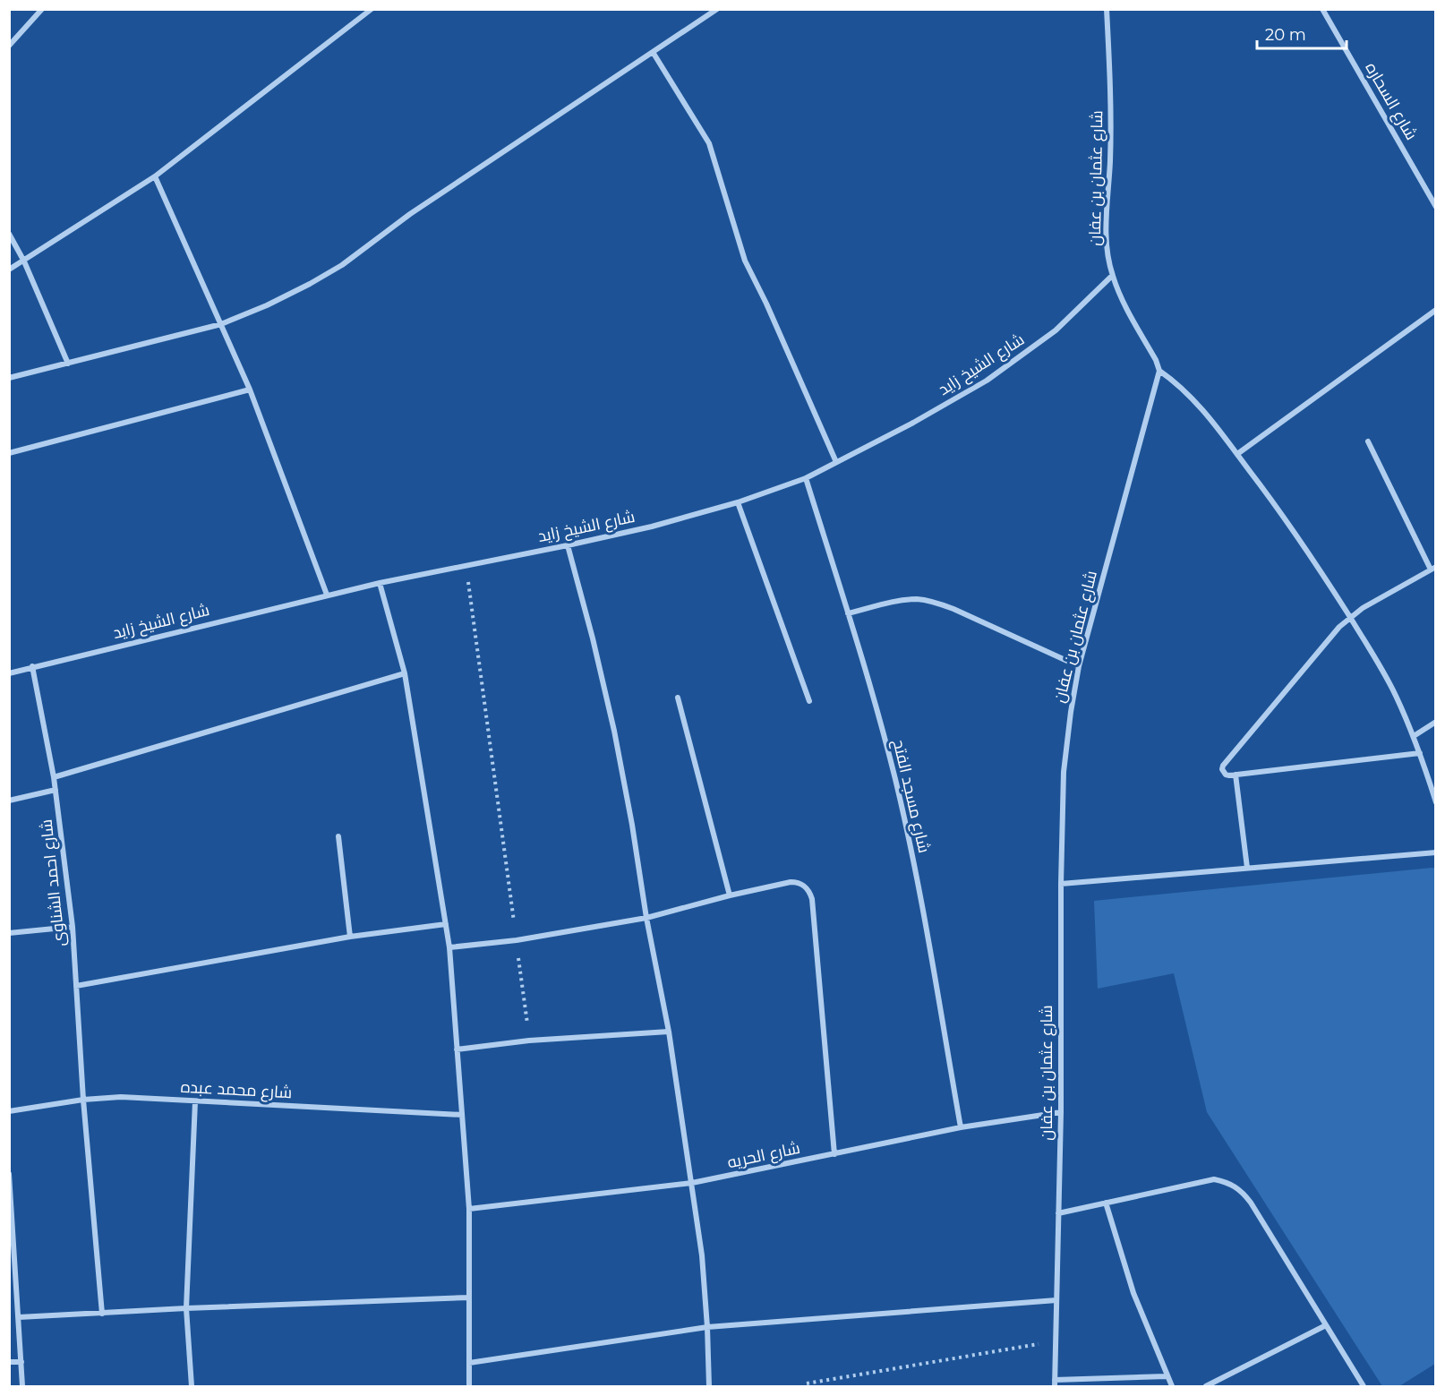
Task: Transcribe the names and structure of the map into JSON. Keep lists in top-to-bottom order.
{
  "streets": {
    "street": [
      "شارع السحاره",
      "شارع عثمان بن عفان",
      "شارع الشيخ زايد",
      "شارع مسجد الفتح",
      "شارع احمد الشناوى",
      "شارع محمد عبده",
      "شارع الحريه"
    ]
  },
  "crossings": [
    ["شارع عثمان بن عفان", "شارع الشيخ زايد"],
    ["شارع عثمان بن عفان", "شارع الحريه"],
    ["شارع الشيخ زايد", "شارع مسجد الفتح"],
    ["شارع الشيخ زايد", "شارع احمد الشناوى"],
    ["شارع مسجد الفتح", "شارع الحريه"],
    ["شارع احمد الشناوى", "شارع محمد عبده"]
  ],
  "scale_bar": "20 m"
}
